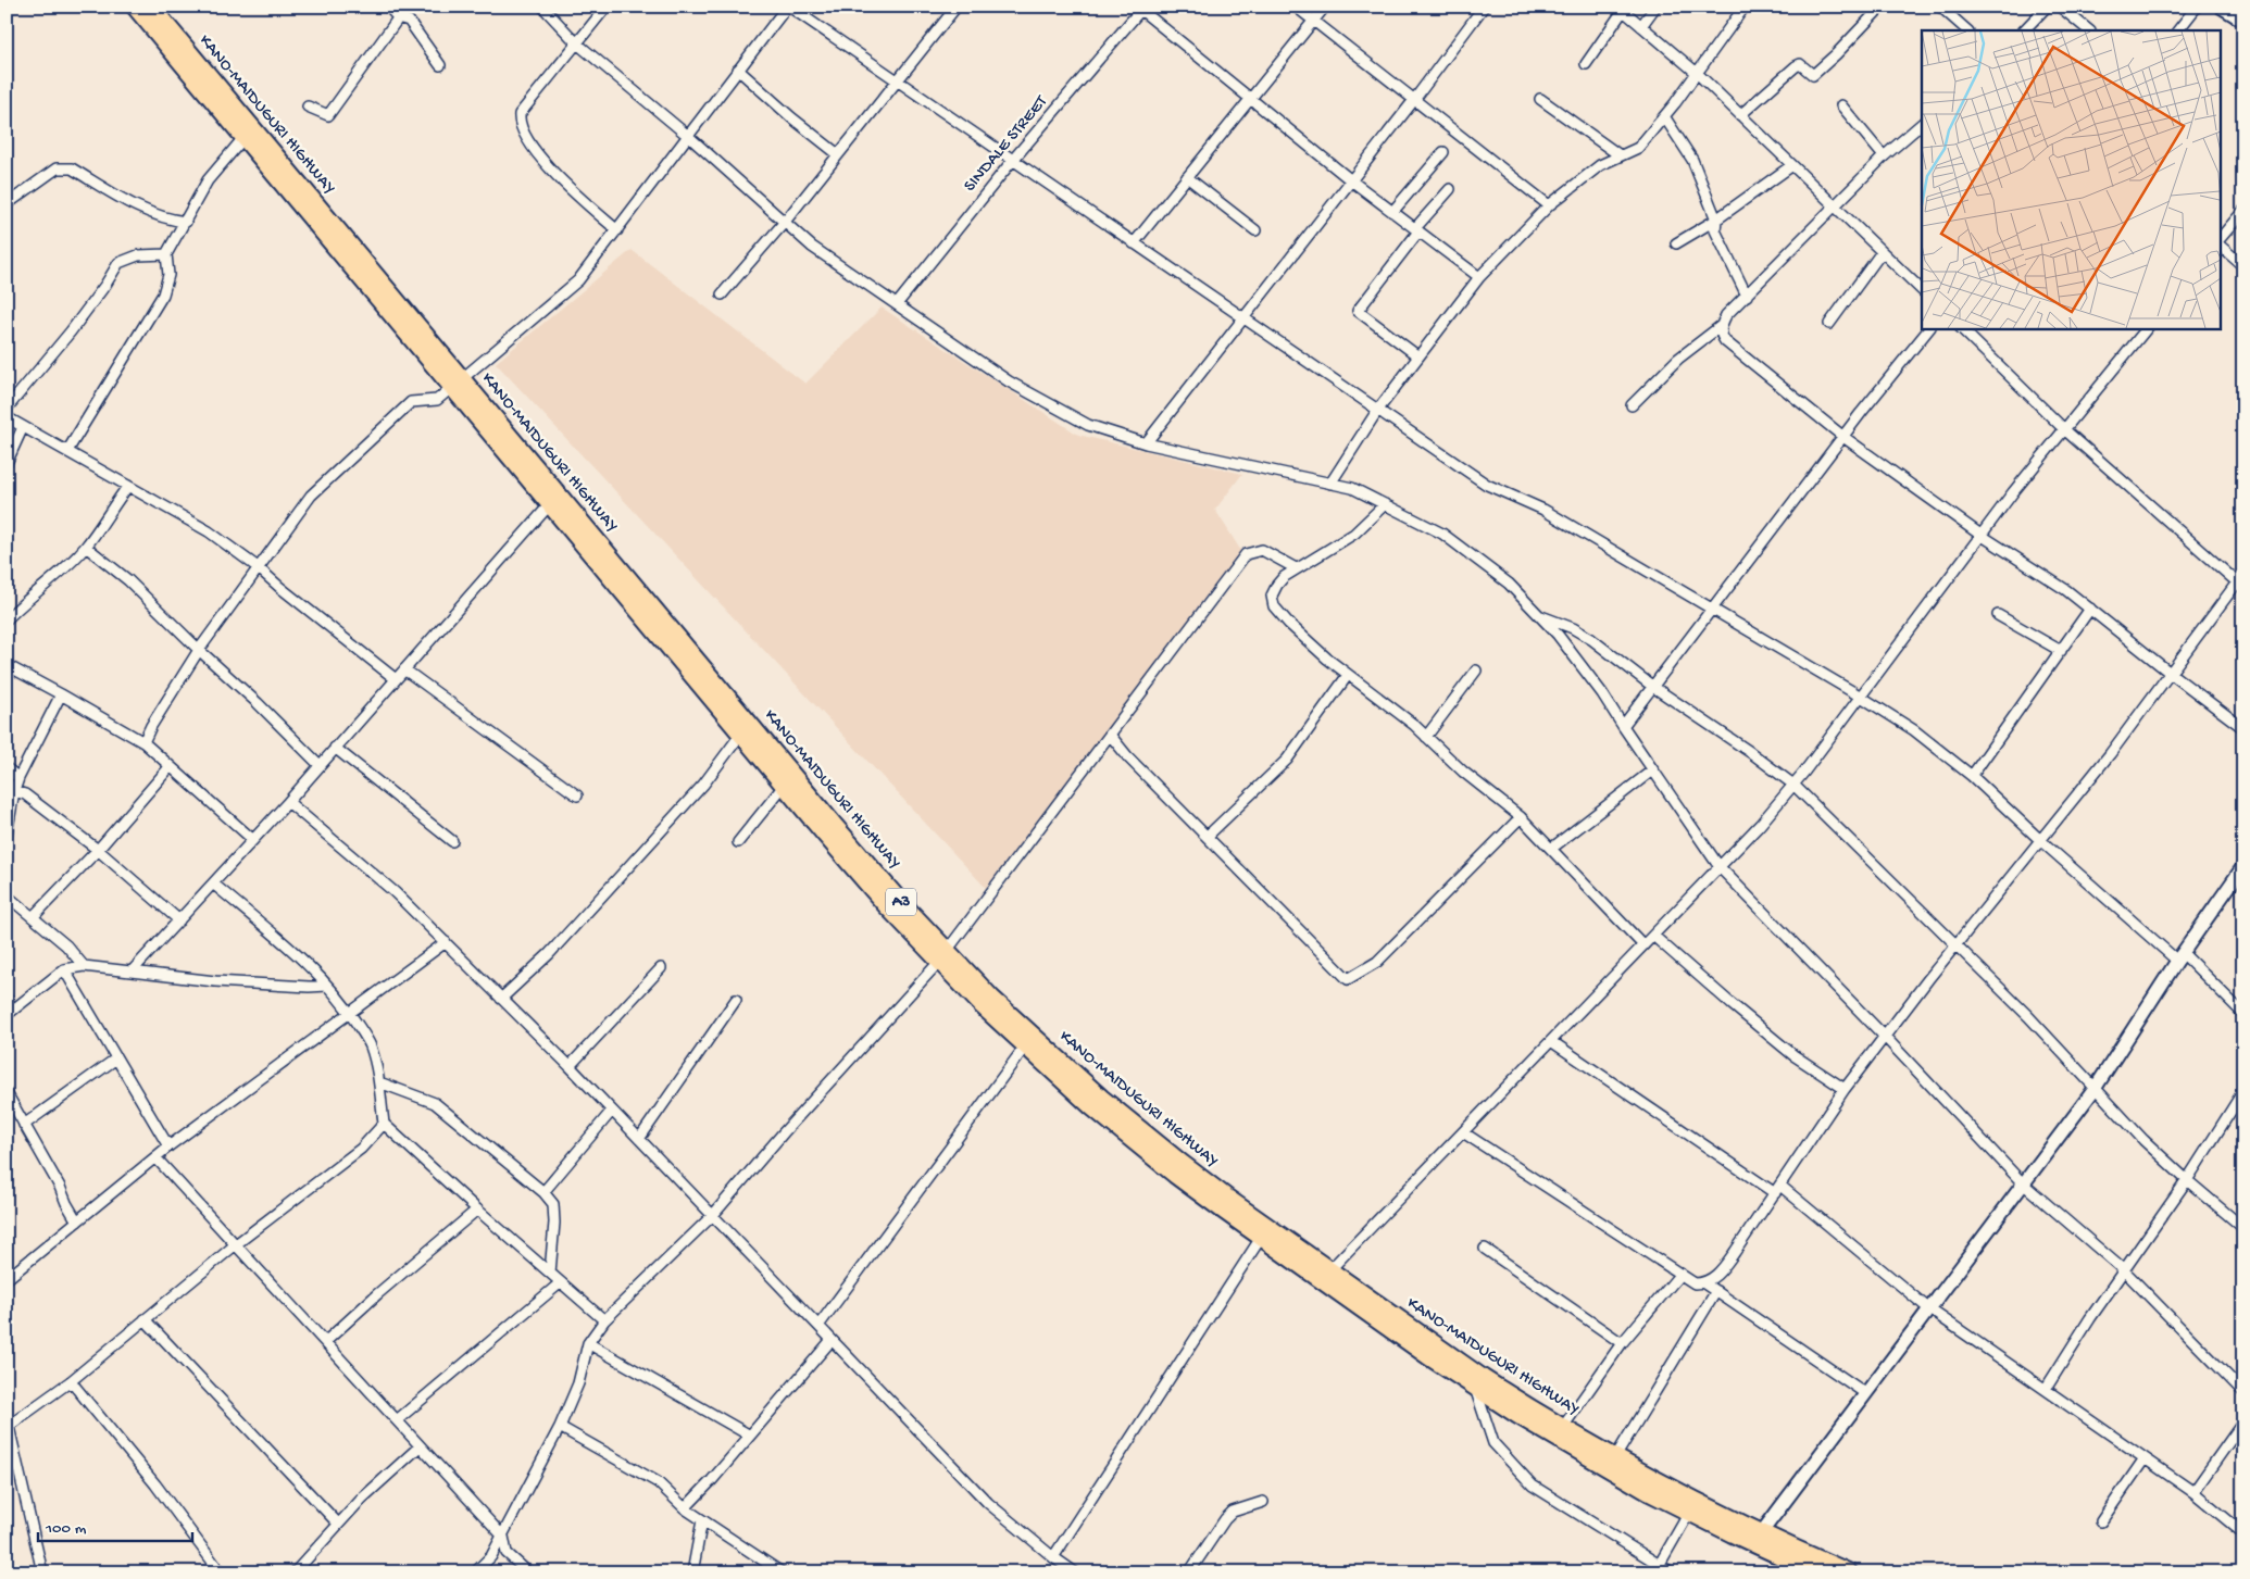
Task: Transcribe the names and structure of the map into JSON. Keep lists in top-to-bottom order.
{
  "streets": {
    "highway": ["KANO-MAIDUGURI HIGHWAY", "A3"],
    "street": ["SINDALE STREET"]
  },
  "scale_bar": "100 m"
}
